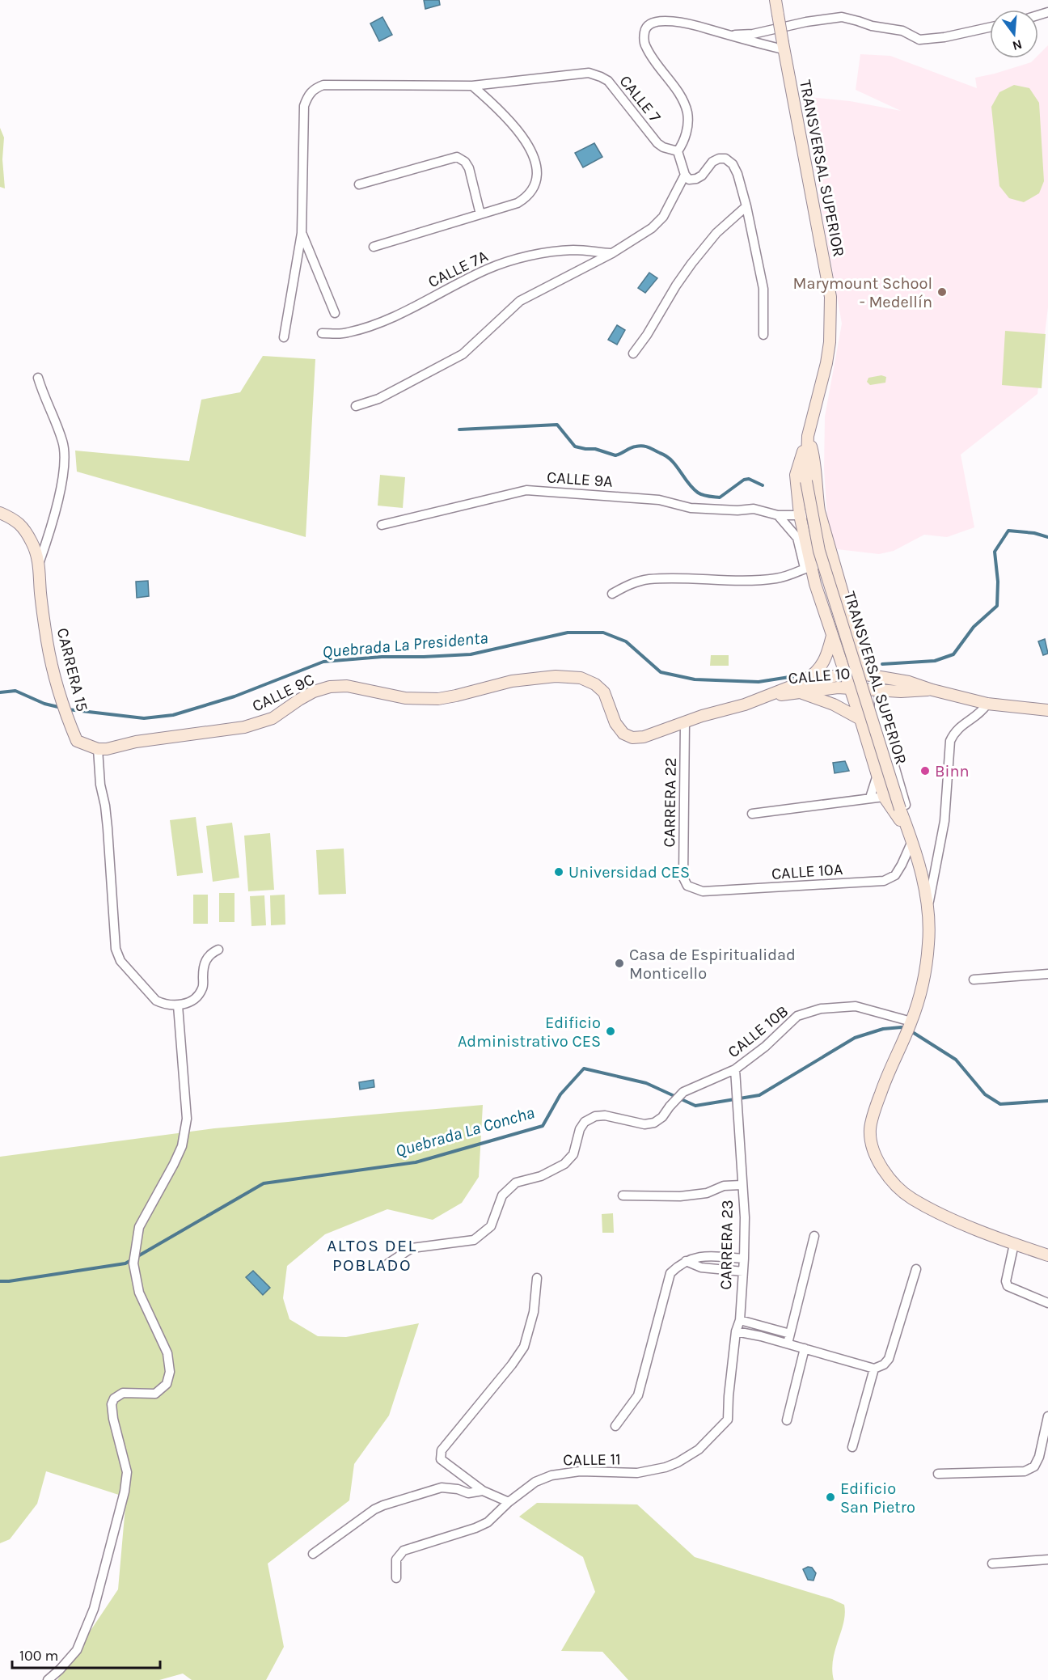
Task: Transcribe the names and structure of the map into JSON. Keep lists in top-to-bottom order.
{
  "streets": {
    "main road": [
      "TRANSVERSAL SUPERIOR",
      "CARRERA 15",
      "CALLE 10",
      "CALLE 9C"
    ],
    "street": [
      "CALLE 7",
      "CALLE 7A",
      "CALLE 9A",
      "CARRERA 22",
      "CALLE 10A",
      "CALLE 10B",
      "CARRERA 23",
      "CALLE 11"
    ]
  },
  "crossings": [
    ["CALLE 7", "TRANSVERSAL SUPERIOR"],
    ["TRANSVERSAL SUPERIOR", "CALLE 10A"],
    ["TRANSVERSAL SUPERIOR", "CALLE 10B"],
    ["CARRERA 15", "CALLE 9C"],
    ["CALLE 10", "CALLE 9C"],
    ["CALLE 10", "CARRERA 22"],
    ["CARRERA 22", "CALLE 10A"],
    ["CALLE 10B", "CARRERA 23"],
    ["CARRERA 23", "CALLE 11"]
  ],
  "districts": ["ALTOS DEL POBLADO"],
  "water": ["Quebrada La Presidenta", "Quebrada La Concha"],
  "places": [
    "Marymount School - Medellín",
    "Binn",
    "Universidad CES",
    "Casa de Espiritualidad Monticello",
    "Edificio Administrativo CES",
    "Edificio San Pietro"
  ],
  "scale_bar": "100 m",
  "north": "bottom"
}
